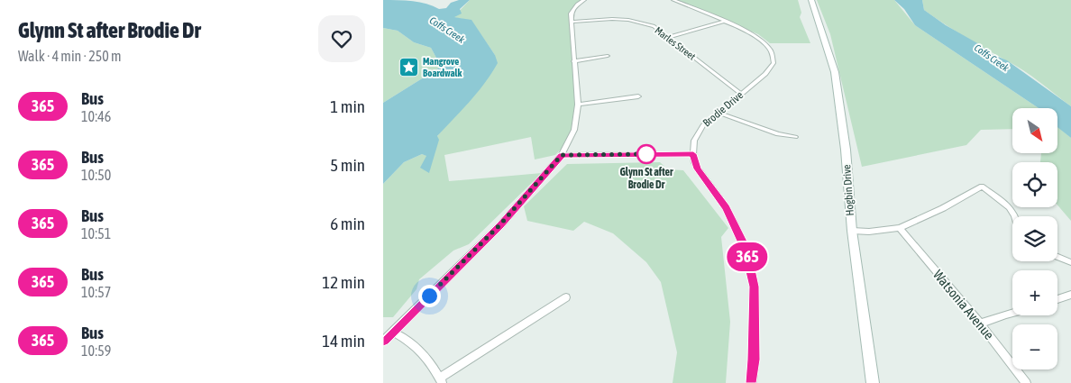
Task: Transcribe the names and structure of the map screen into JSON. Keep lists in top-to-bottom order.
{
  "streets": {
    "main road": ["Hogbin Drive"],
    "street": ["Marles Street", "Brodie Drive", "Watsonia Avenue"]
  },
  "crossings": [
    ["Marles Street", "Brodie Drive"]
  ],
  "water": ["Coffs Creek"],
  "places": {
    "place": ["Mangrove Boardwalk"],
    "other": ["Glynn St after Brodie Dr"]
  },
  "lines": ["bus line 365"],
  "north": "bottom right",
  "page": {
    "heading": ["Glynn St after Brodie Dr", "Walk · 4 min · 250 m"],
    "on_map": "365",
    "list": [
      {
        "mark": "365",
        "name": "Bus",
        "note": "10:46",
        "value": "1 min"
      },
      {
        "mark": "365",
        "name": "Bus",
        "note": "10:50",
        "value": "5 min"
      },
      {
        "mark": "365",
        "name": "Bus",
        "note": "10:51",
        "value": "6 min"
      },
      {
        "mark": "365",
        "name": "Bus",
        "note": "10:57",
        "value": "12 min"
      },
      {
        "mark": "365",
        "name": "Bus",
        "note": "10:59",
        "value": "14 min"
      }
    ],
    "map_buttons": ["+", "−"]
  }
}
